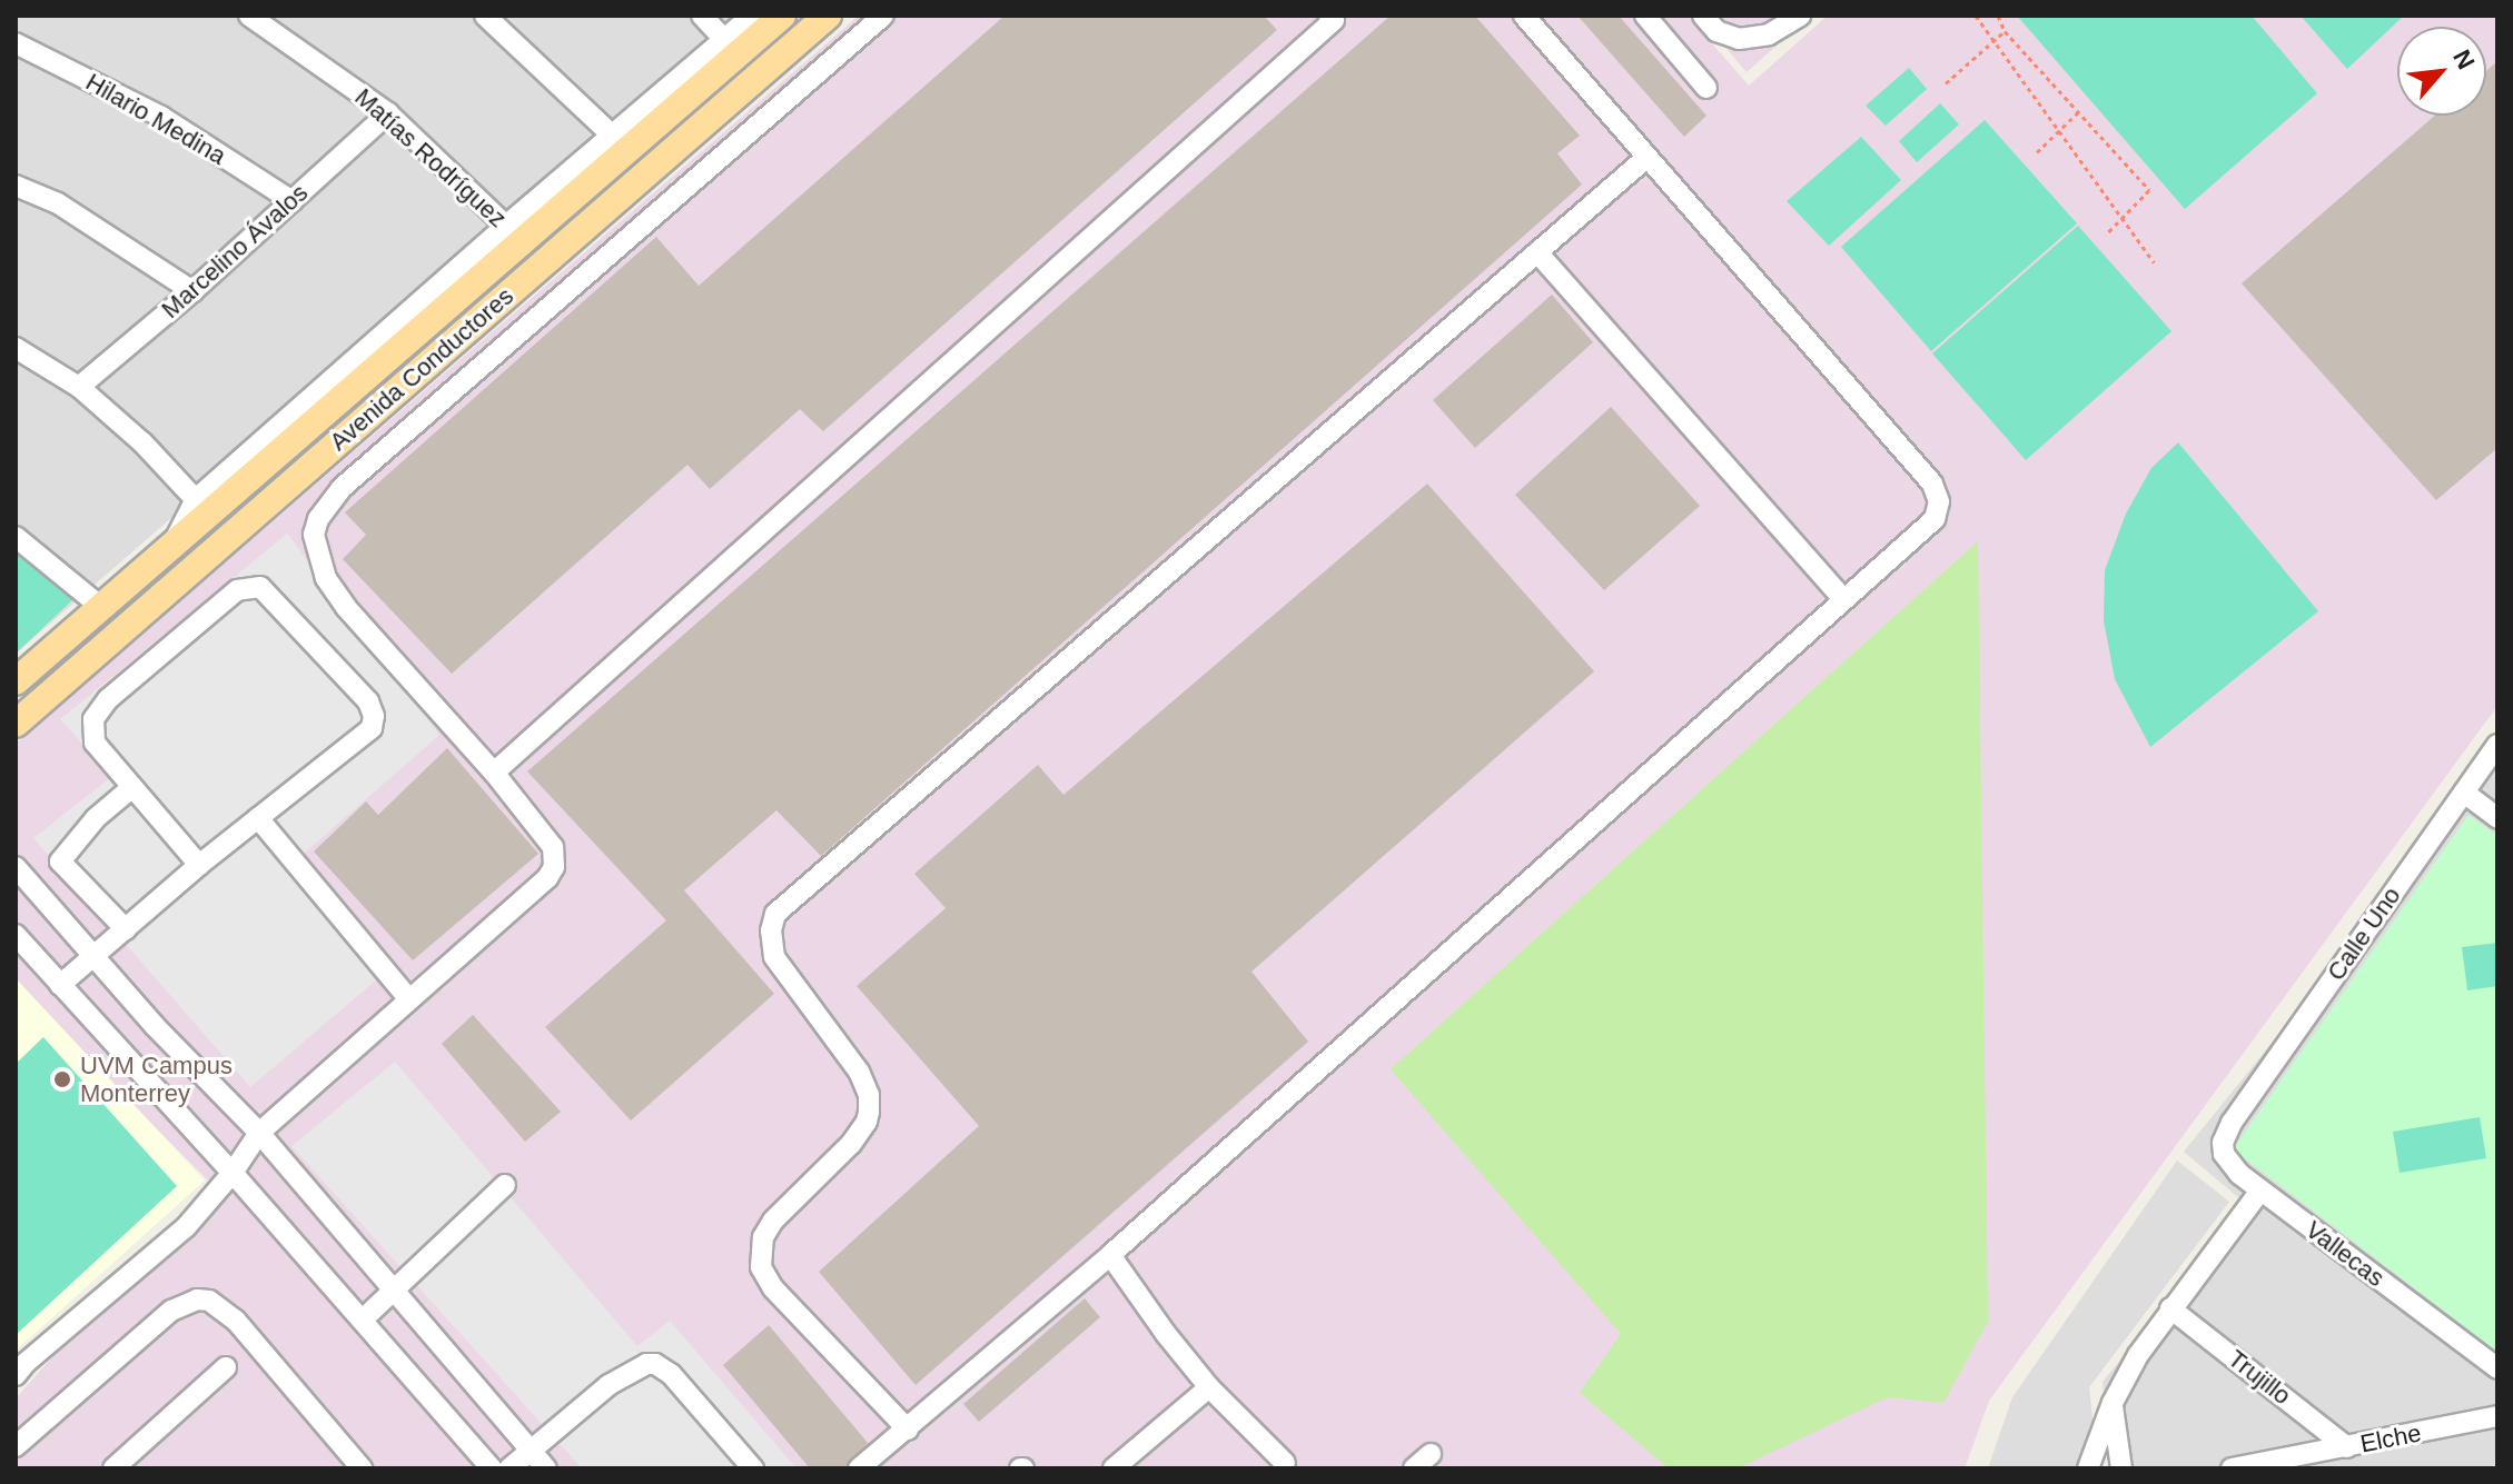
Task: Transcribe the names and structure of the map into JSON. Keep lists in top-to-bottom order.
{
  "streets": {
    "main road": ["Avenida Conductores"],
    "street": [
      "Hilario Medina",
      "Matías Rodríguez",
      "Marcelino Ávalos",
      "Calle Uno",
      "Vallecas",
      "Trujillo",
      "Elche"
    ]
  },
  "crossings": [
    ["Hilario Medina", "Marcelino Ávalos"],
    ["Matías Rodríguez", "Marcelino Ávalos"],
    ["Matías Rodríguez", "Avenida Conductores"],
    ["Calle Uno", "Vallecas"],
    ["Trujillo", "Elche"]
  ],
  "places": ["UVM Campus Monterrey"],
  "north": "top right"
}
